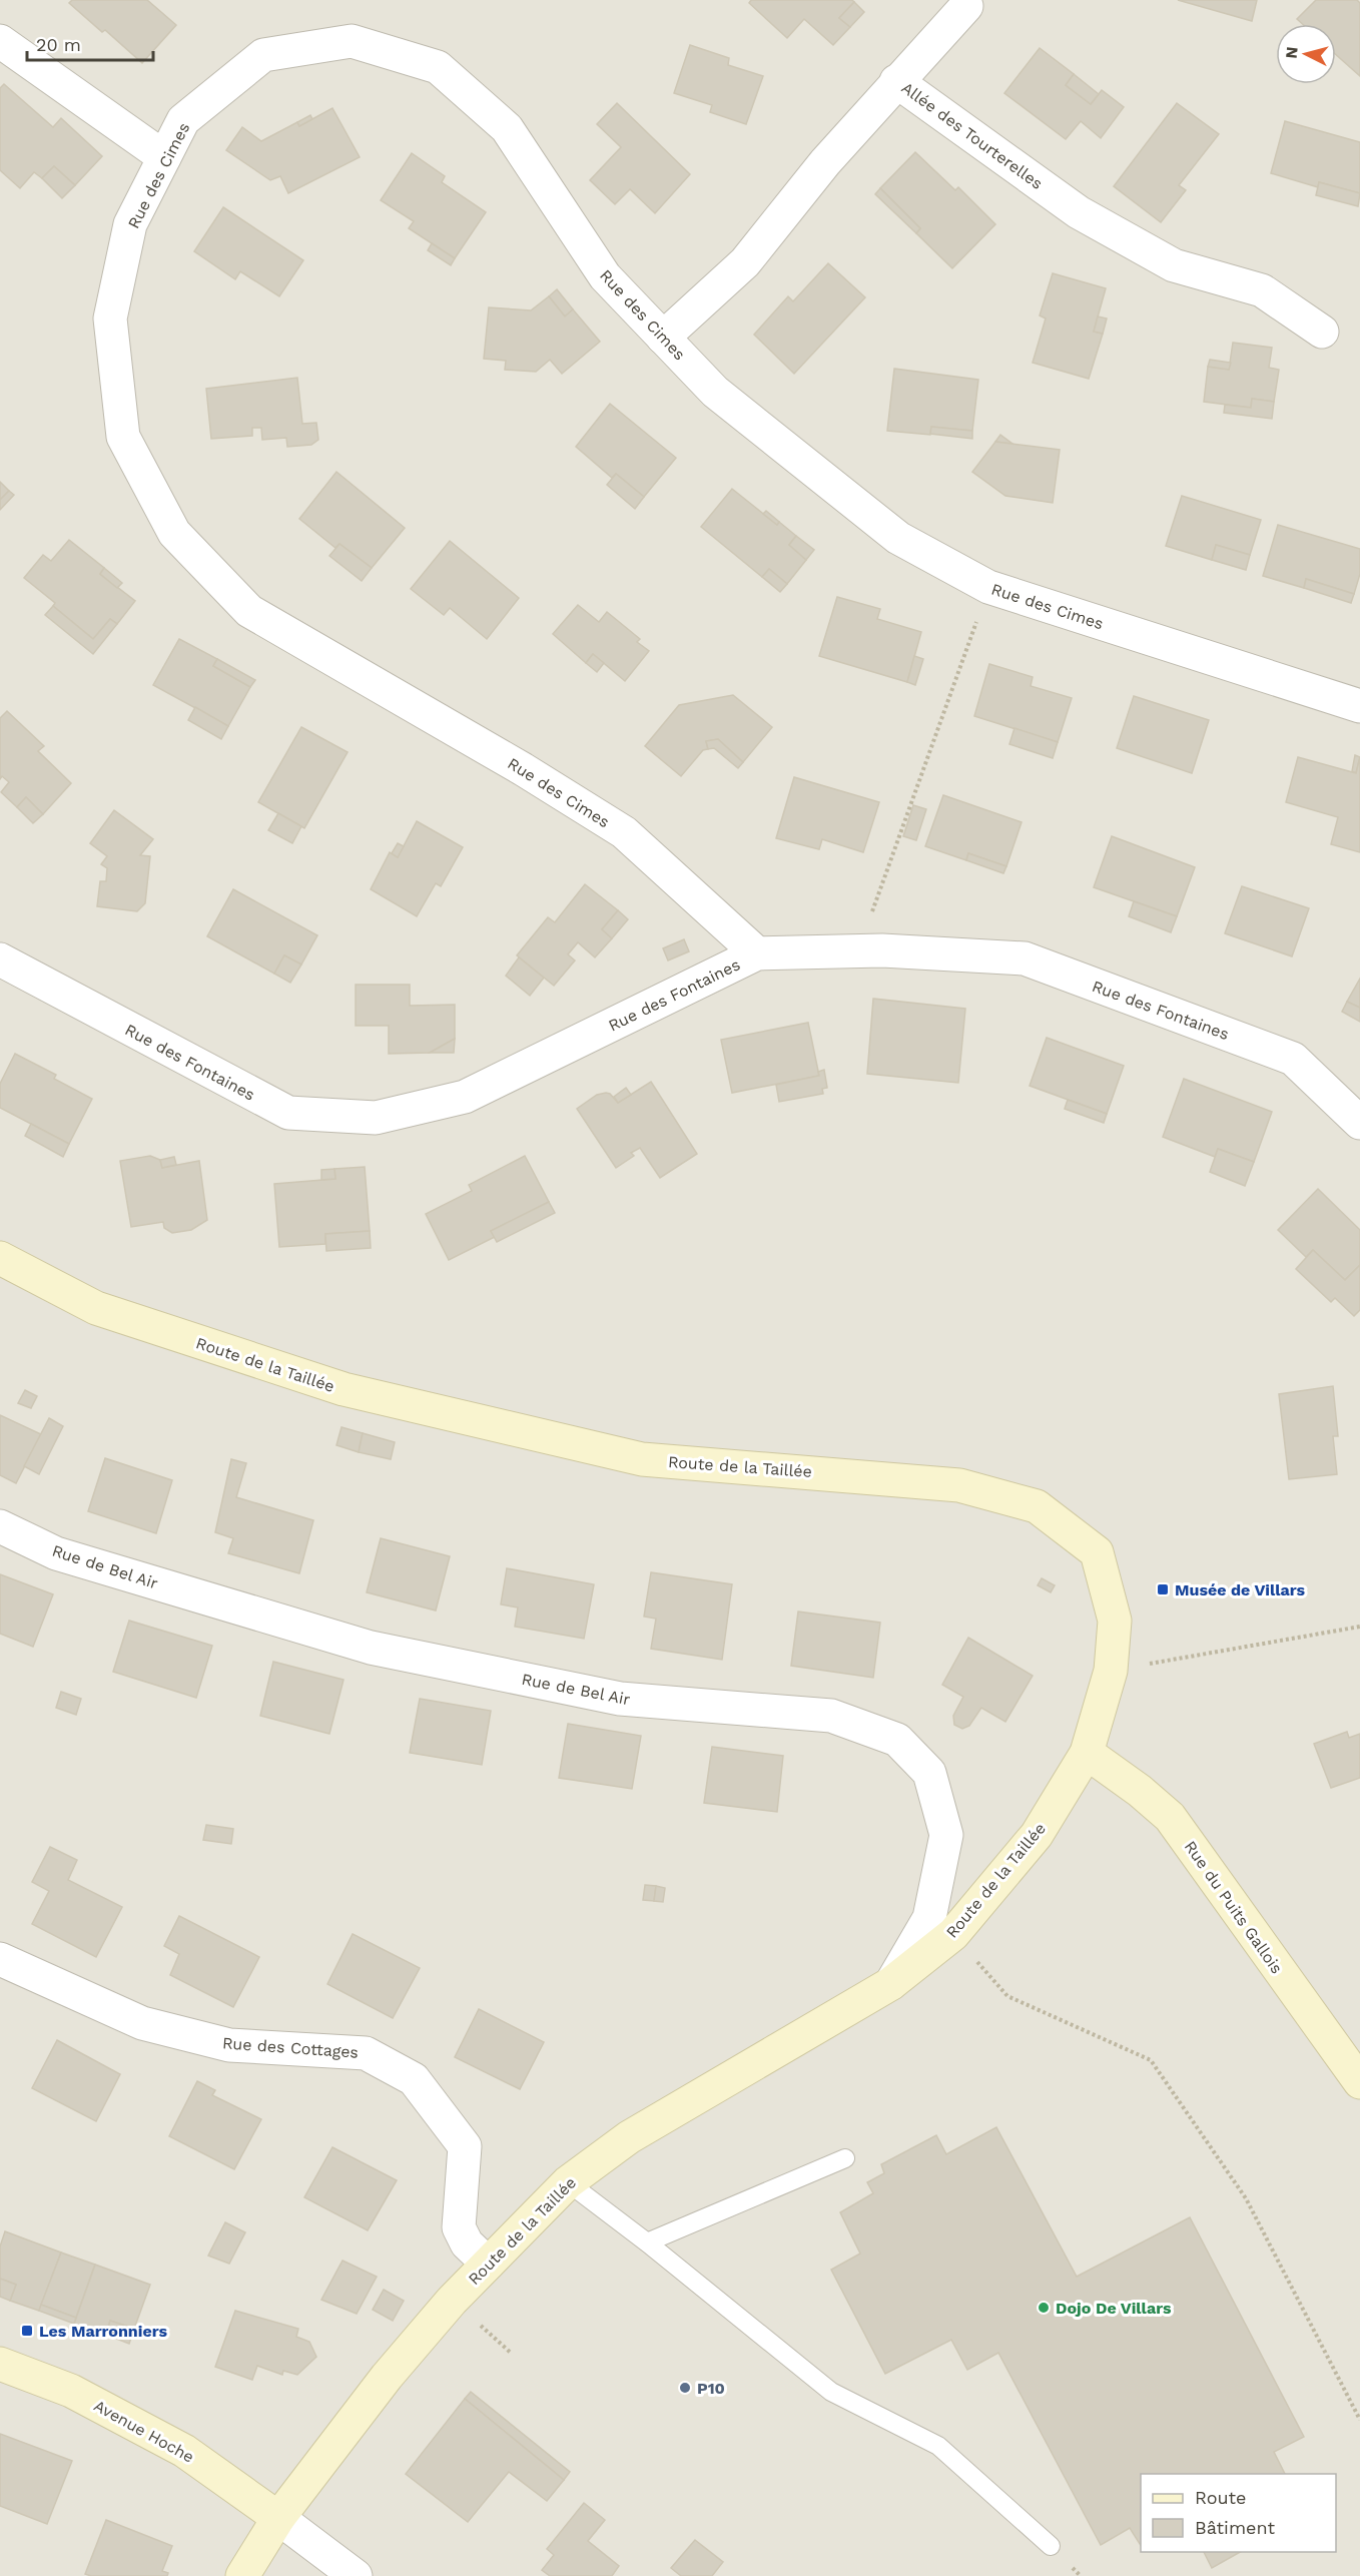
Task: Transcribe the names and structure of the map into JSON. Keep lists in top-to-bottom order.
{
  "streets": {
    "street": [
      "Allée des Tourterelles",
      "Rue des Cimes",
      "Rue des Fontaines",
      "Route de la Taillée",
      "Rue de Bel Air",
      "Rue du Puits Gallois",
      "Rue des Cottages",
      "Avenue Hoche"
    ]
  },
  "crossings": [
    ["Allée des Tourterelles", "Rue des Cimes"],
    ["Rue des Cimes", "Rue des Fontaines"],
    ["Route de la Taillée", "Rue de Bel Air"],
    ["Route de la Taillée", "Rue du Puits Gallois"],
    ["Route de la Taillée", "Rue des Cottages"],
    ["Route de la Taillée", "Avenue Hoche"]
  ],
  "places": {
    "transit": ["Musée de Villars", "Les Marronniers"],
    "other": ["Dojo De Villars", "P10"]
  },
  "legend": ["Route", "Bâtiment"],
  "scale_bar": "20 m",
  "north": "left"
}
